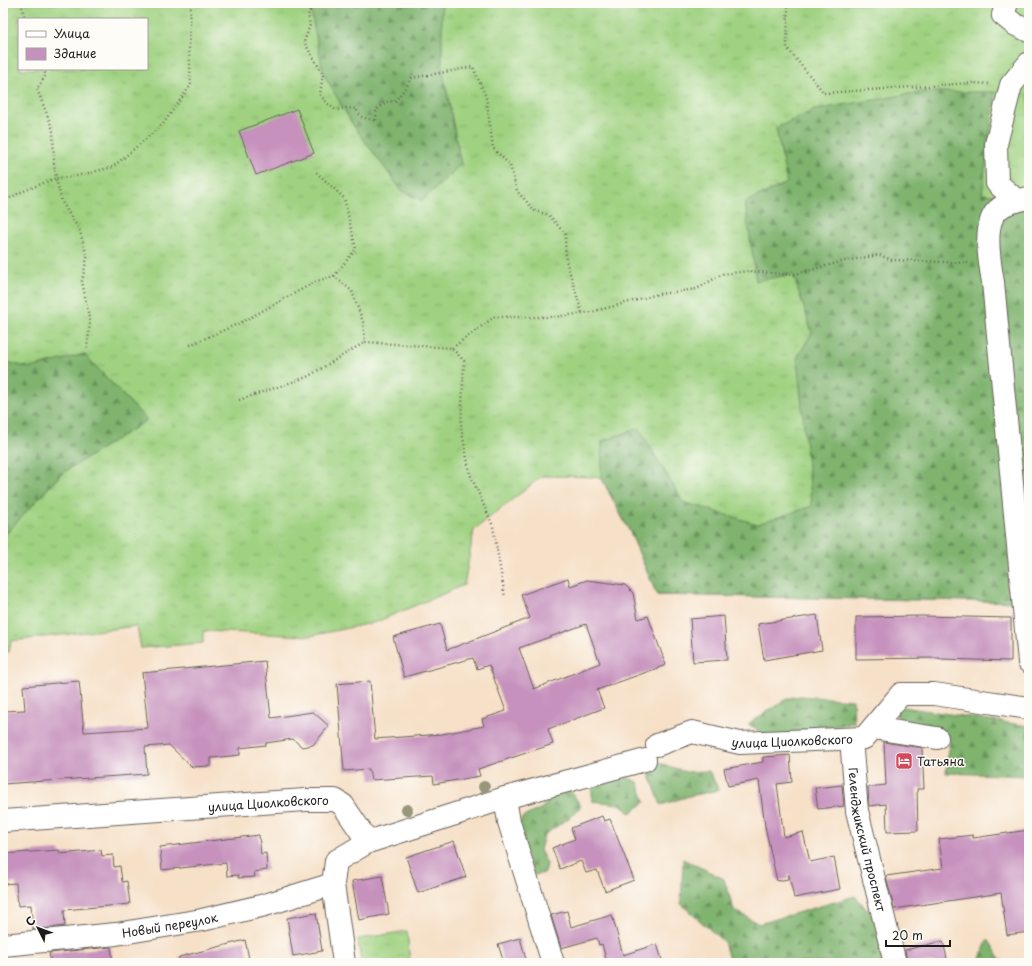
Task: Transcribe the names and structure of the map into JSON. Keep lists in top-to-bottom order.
{
  "streets": {
    "street": ["улица Циолковского", "Геленджикский проспект", "Новый переулок"]
  },
  "crossings": [
    ["улица Циолковского", "Геленджикский проспект"]
  ],
  "places": {
    "hotel": ["Татьяна"]
  },
  "legend": ["Улица", "Здание"],
  "scale_bar": "20 m",
  "north": "top left"
}
